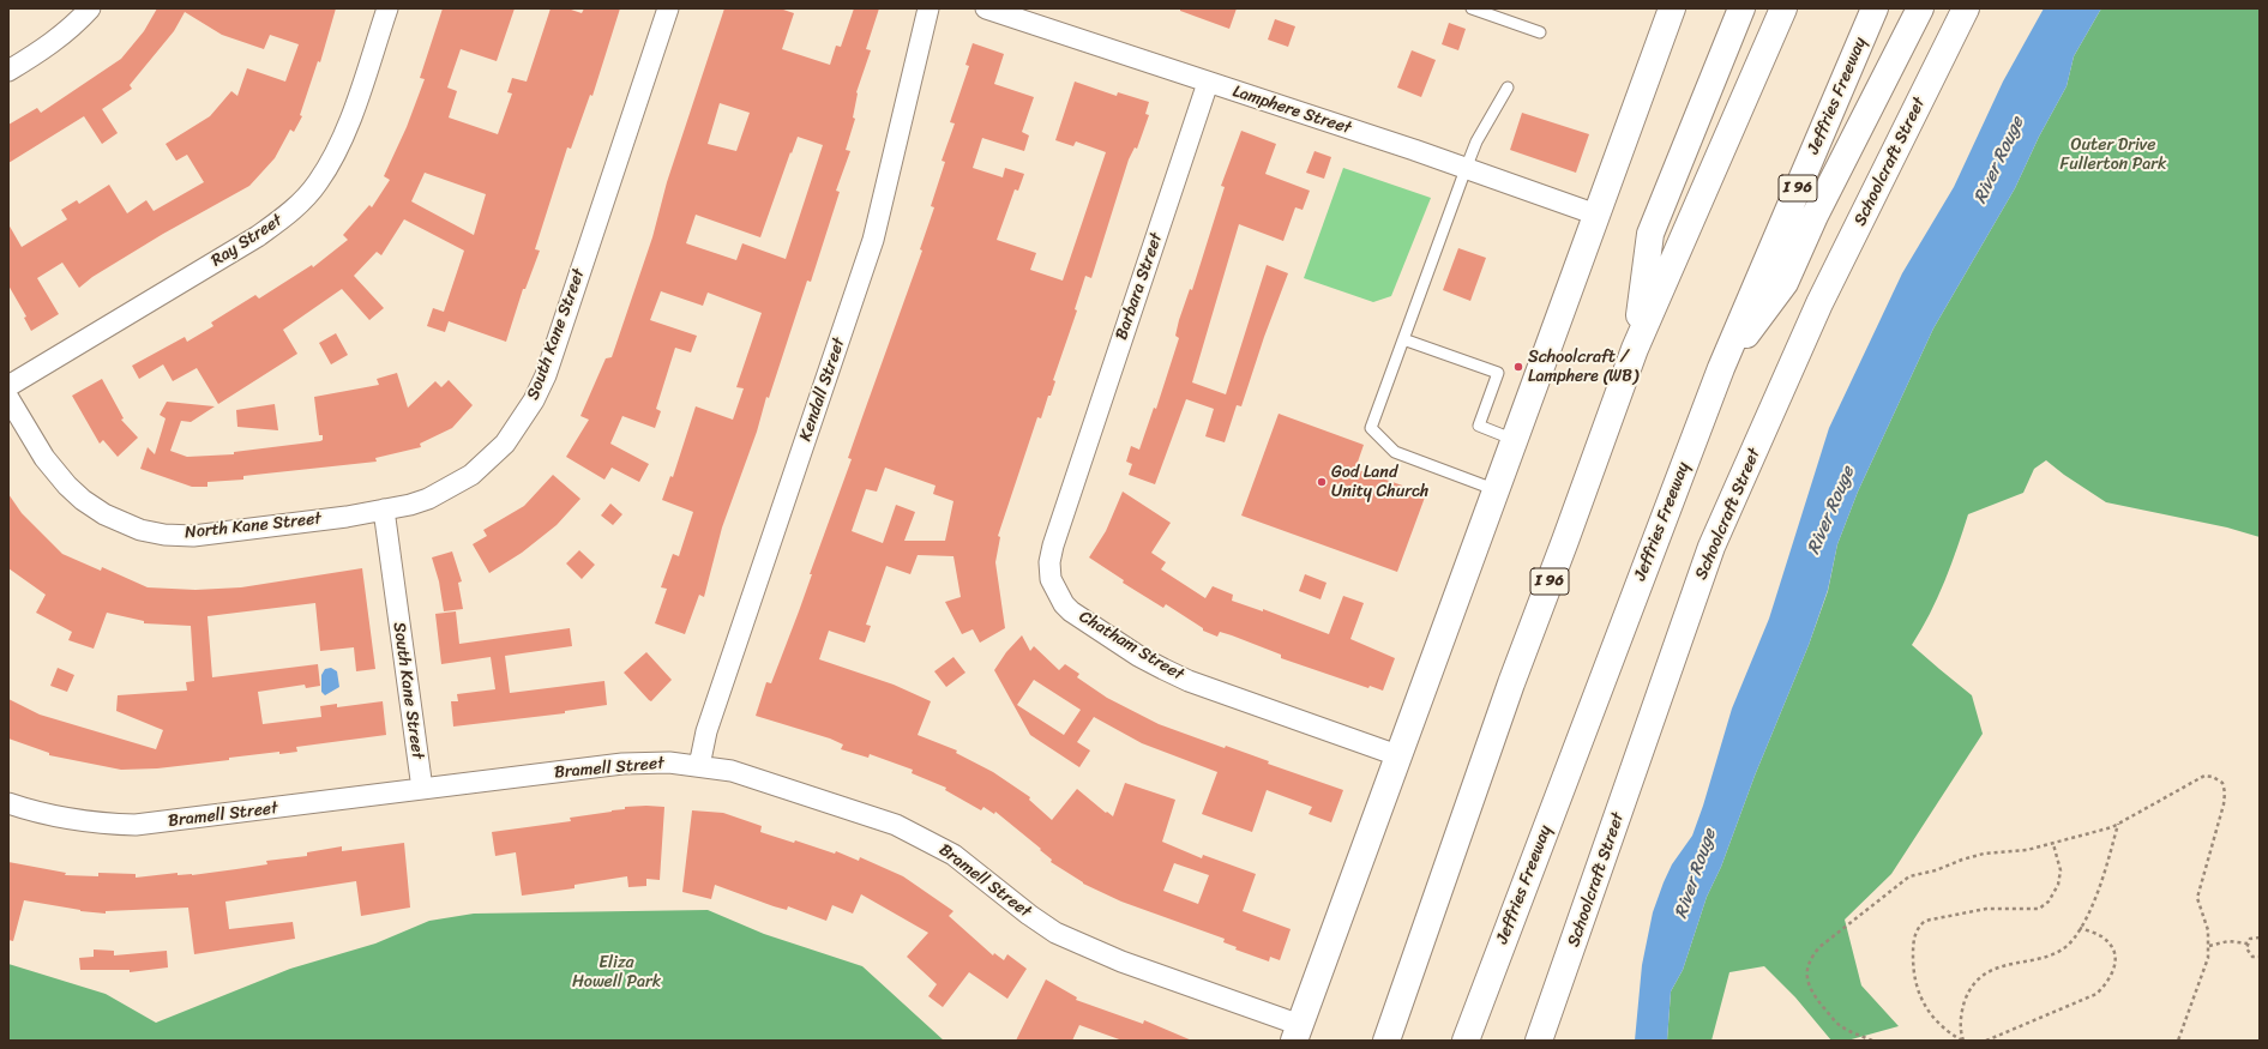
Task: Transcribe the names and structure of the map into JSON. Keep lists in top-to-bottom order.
{
  "streets": {
    "main road": ["Jeffries Freeway", "Schoolcraft Street", "I 96"],
    "street": [
      "Lamphere Street",
      "Ray Street",
      "Barbara Street",
      "South Kane Street",
      "Kendall Street",
      "North Kane Street",
      "Chatham Street",
      "Bramell Street"
    ]
  },
  "crossings": [
    ["Lamphere Street", "Barbara Street"],
    ["Barbara Street", "Chatham Street"],
    ["South Kane Street", "North Kane Street"],
    ["South Kane Street", "Bramell Street"],
    ["Kendall Street", "Bramell Street"]
  ],
  "water": ["River Rouge"],
  "parks": ["Outer Drive Fullerton Park", "Eliza Howell Park"],
  "places": ["Schoolcraft / Lamphere (WB)", "God Land Unity Church"]
}
